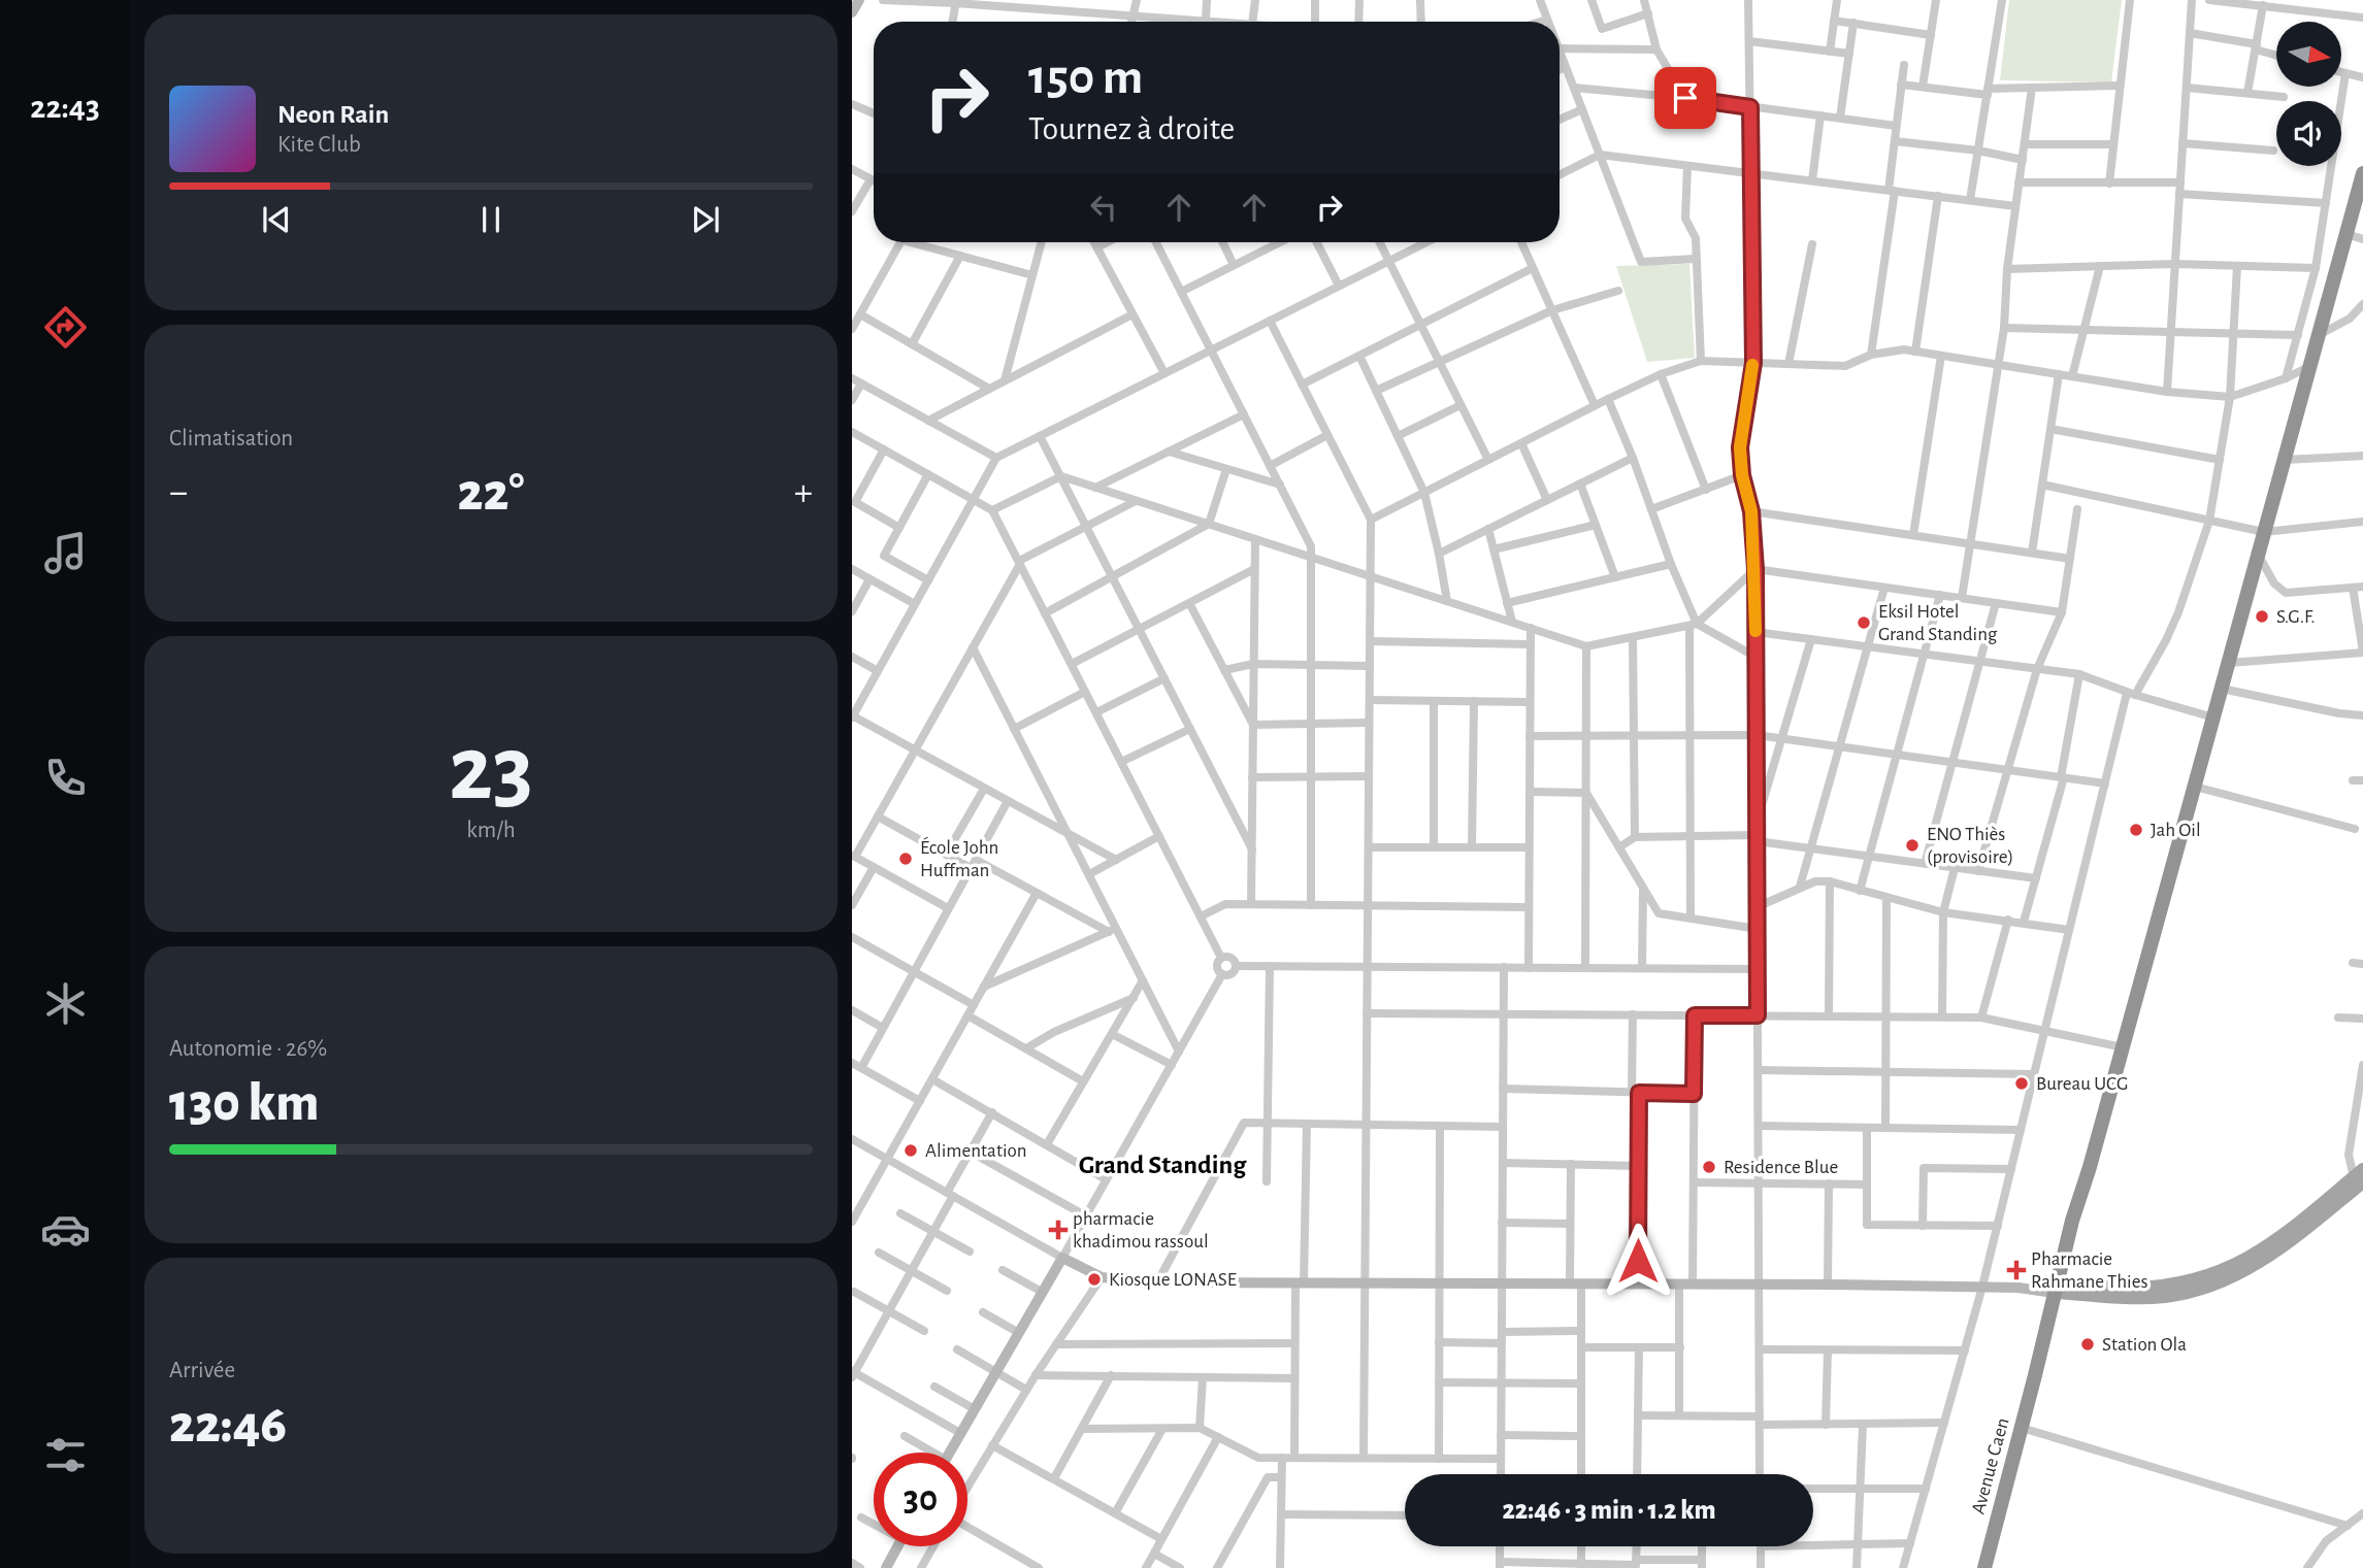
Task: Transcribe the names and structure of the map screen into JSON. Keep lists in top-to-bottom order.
{
  "streets": {
    "highway": ["Avenue Caen"]
  },
  "districts": ["Grand Standing"],
  "places": {
    "other": [
      "S.G.F.",
      "Eksil Hotel Grand Standing",
      "Jah Oil",
      "ENO Thiès (provisoire)",
      "École John Huffman",
      "Bureau UCG",
      "Alimentation",
      "Residence Blue",
      "Kiosque LONASE",
      "Station Ola"
    ],
    "health": ["pharmacie khadimou rassoul", "Pharmacie Rahmane Thies"]
  },
  "north": "right",
  "page": {
    "tabs": "22:43",
    "turn": ["150 m", "Tournez à droite"],
    "song": ["Neon Rain", "Kite Club"],
    "tile": [
      "Climatisation",
      ["23", "km/h"],
      ["Autonomie · 26%", "130 km"],
      ["Arrivée", "22:46"]
    ],
    "heat": ["−", "22°", "+"],
    "limit": "30",
    "trip": "22:46 · 3 min · 1.2 km"
  }
}
